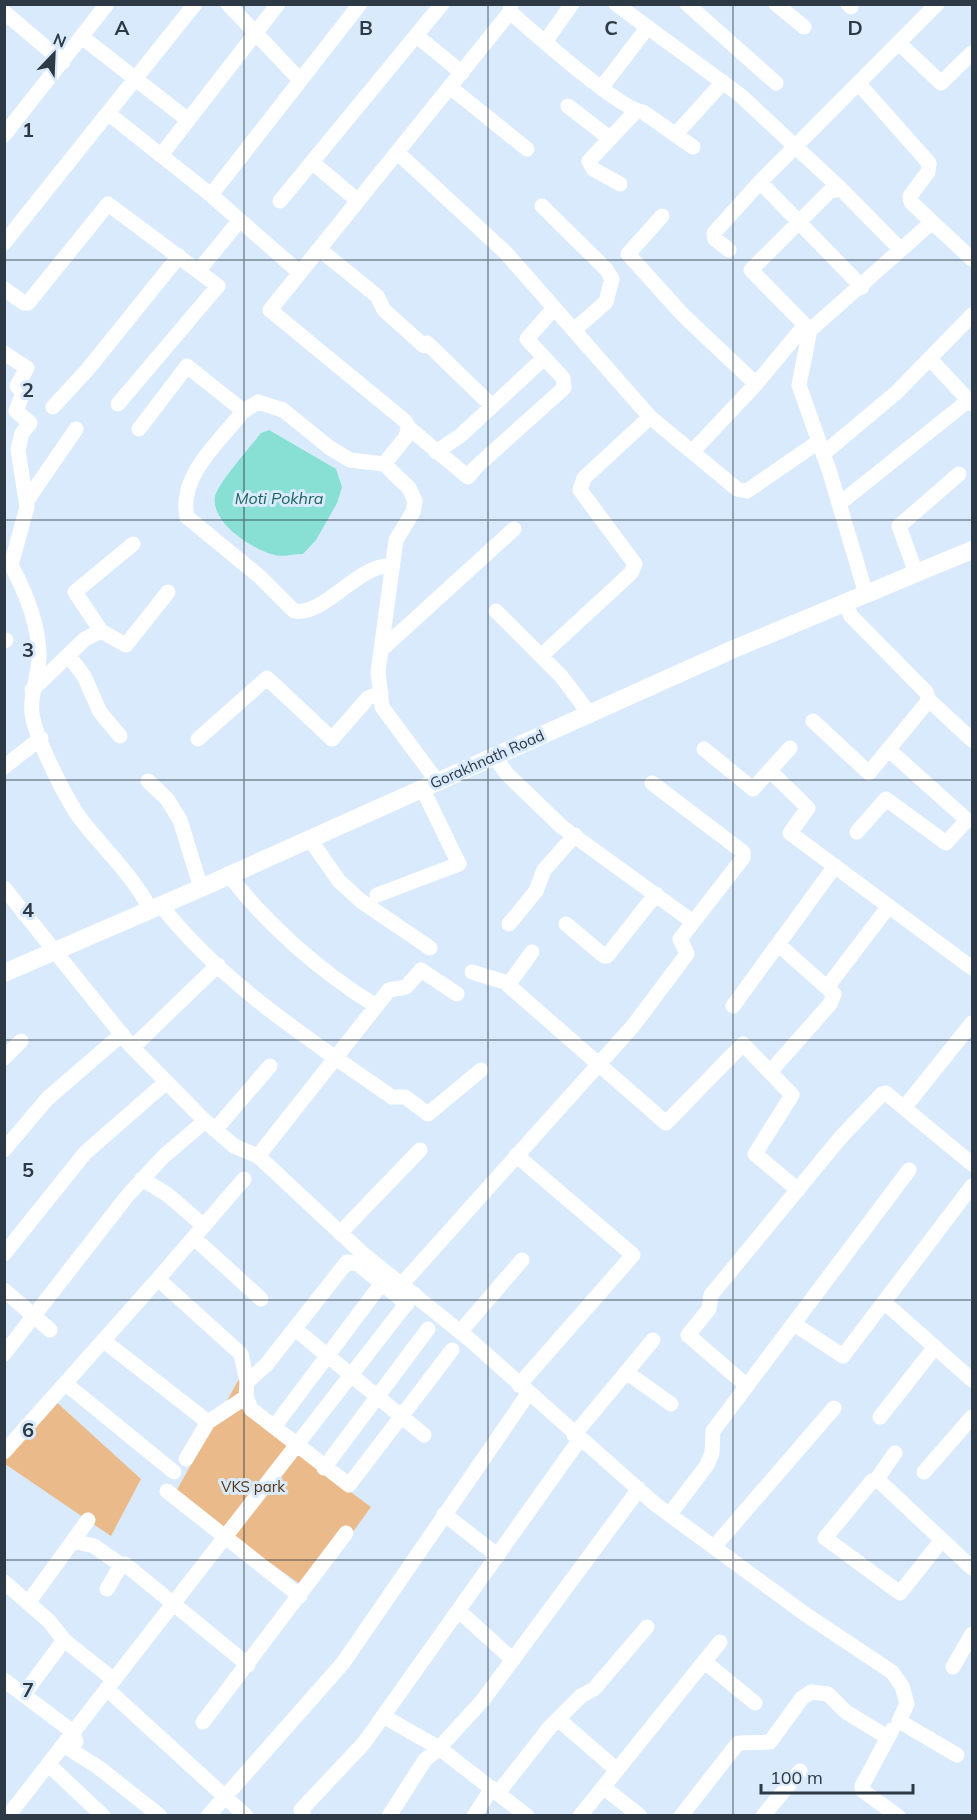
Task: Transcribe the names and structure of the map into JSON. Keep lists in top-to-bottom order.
{
  "streets": {
    "main road": ["Gorakhnath Road"]
  },
  "water": ["Moti Pokhra"],
  "parks": ["VKS park"],
  "scale_bar": "100 m",
  "north": "top right",
  "grid": {
    "columns": [
      "A",
      "B",
      "C",
      "D"
    ],
    "rows": [
      "1",
      "2",
      "3",
      "4",
      "5",
      "6",
      "7"
    ]
  }
}
